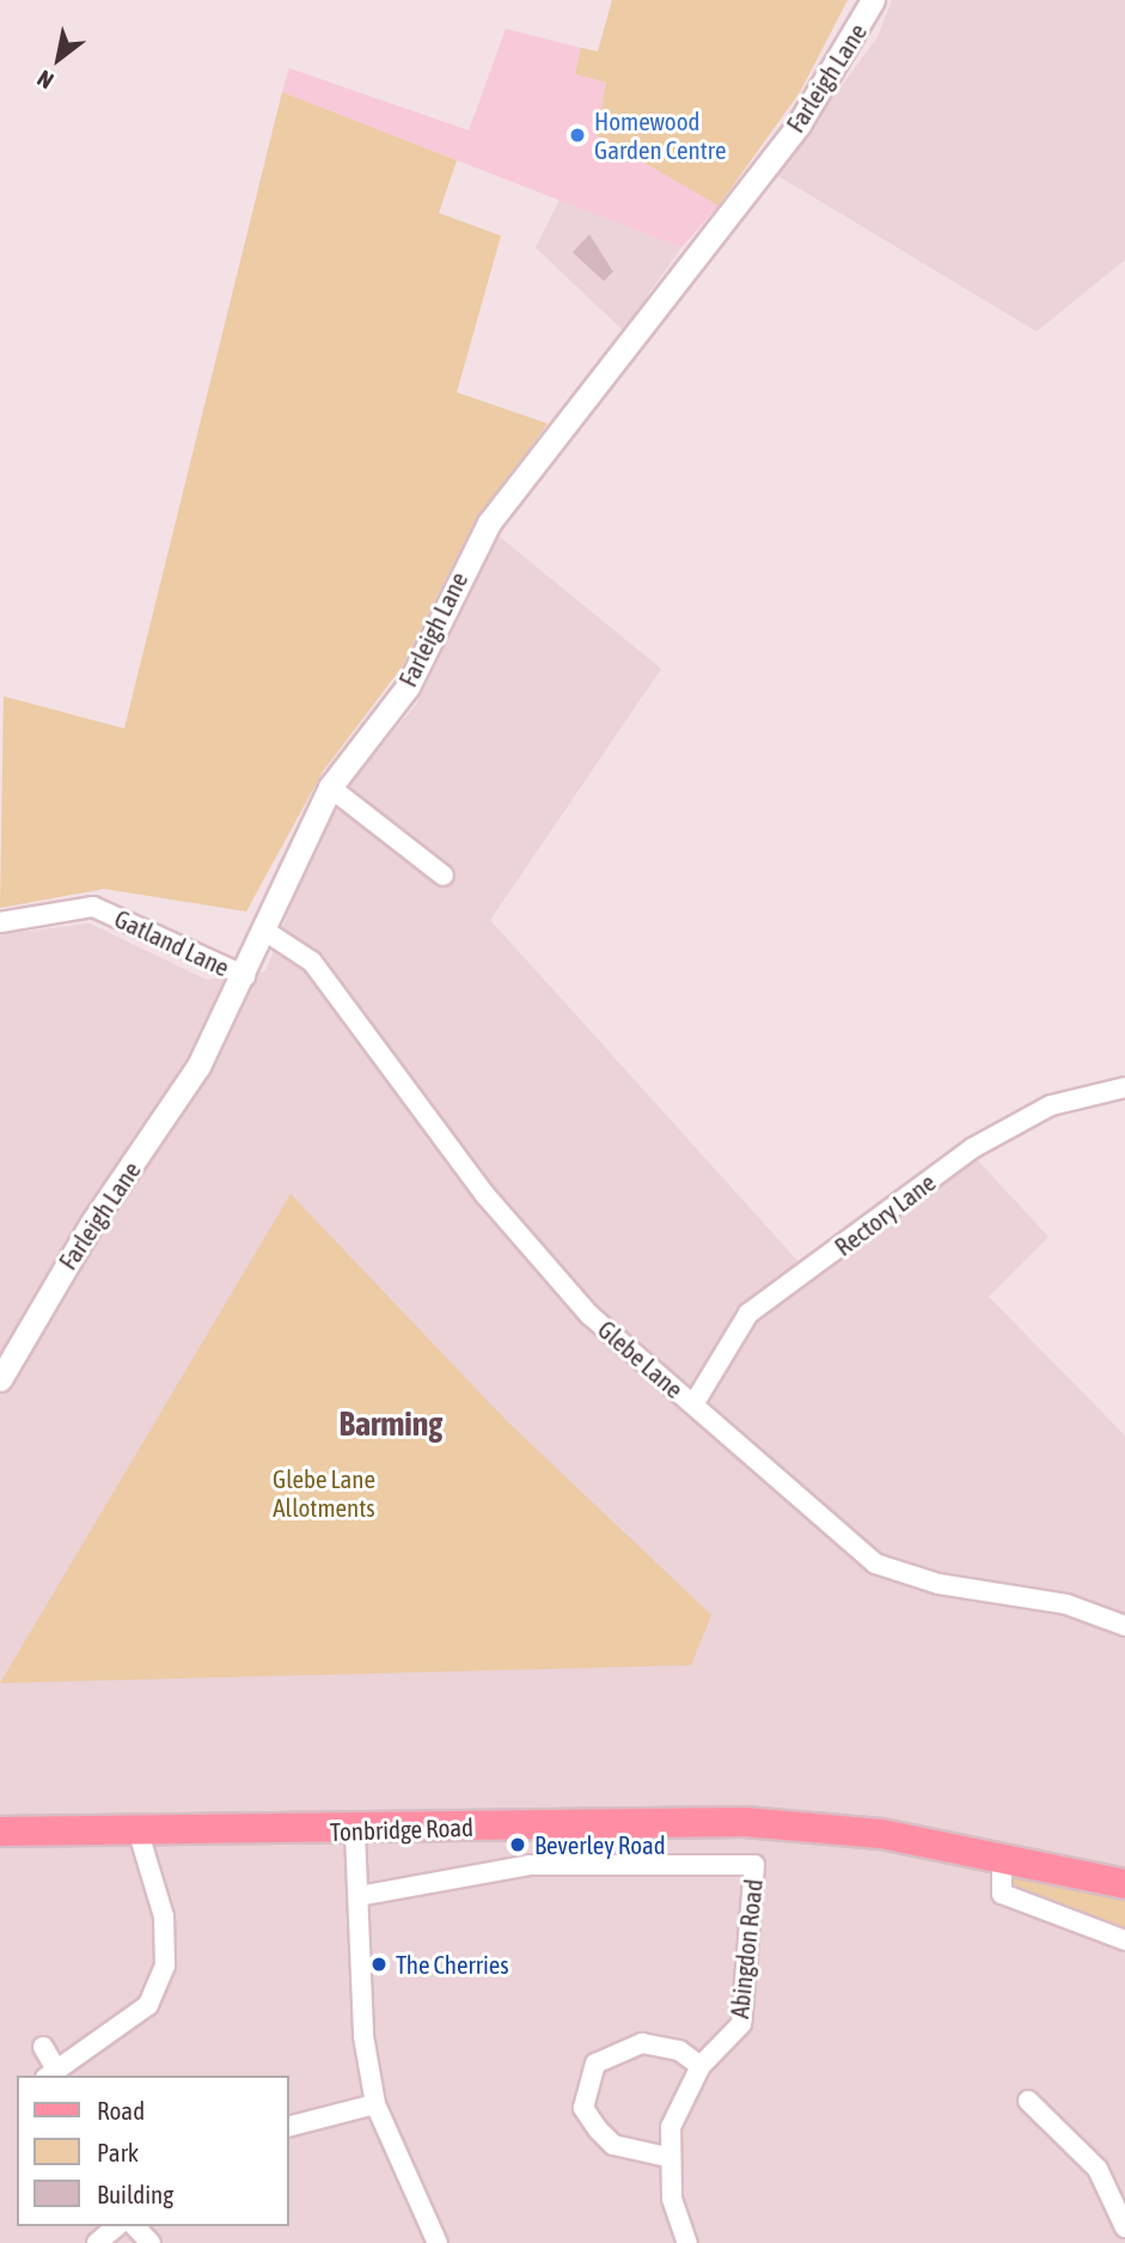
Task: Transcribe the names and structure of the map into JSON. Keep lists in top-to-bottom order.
{
  "streets": {
    "main road": ["Tonbridge Road"],
    "street": [
      "Farleigh Lane",
      "Gatland Lane",
      "Rectory Lane",
      "Glebe Lane",
      "Abingdon Road"
    ]
  },
  "crossings": [
    ["Farleigh Lane", "Gatland Lane"],
    ["Farleigh Lane", "Glebe Lane"],
    ["Rectory Lane", "Glebe Lane"]
  ],
  "districts": ["Barming"],
  "parks": ["Glebe Lane Allotments"],
  "places": ["Homewood Garden Centre", "Beverley Road", "The Cherries"],
  "legend": ["Road", "Park", "Building"],
  "north": "bottom left"
}
